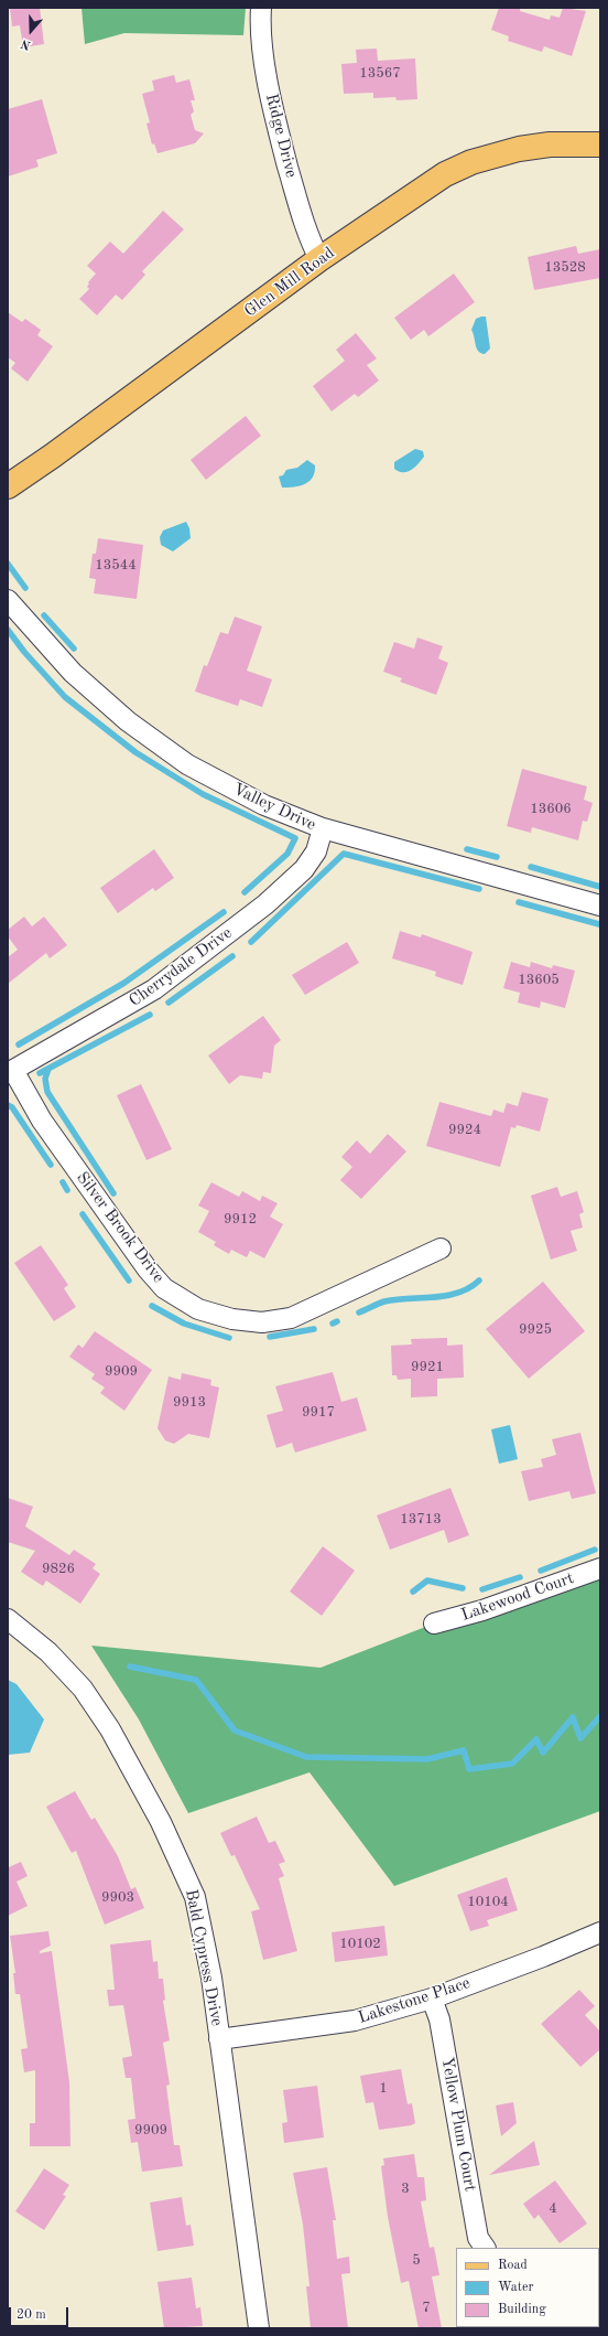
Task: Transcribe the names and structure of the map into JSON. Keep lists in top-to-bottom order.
{
  "streets": {
    "main road": ["Glen Mill Road"],
    "street": [
      "Ridge Drive",
      "Valley Drive",
      "Cherrydale Drive",
      "Silver Brook Drive",
      "Lakewood Court",
      "Bald Cypress Drive",
      "Lakestone Place",
      "Yellow Plum Court"
    ]
  },
  "crossings": [
    ["Ridge Drive", "Glen Mill Road"],
    ["Valley Drive", "Cherrydale Drive"],
    ["Cherrydale Drive", "Silver Brook Drive"],
    ["Bald Cypress Drive", "Lakestone Place"],
    ["Lakestone Place", "Yellow Plum Court"]
  ],
  "house_numbers": [
    "13567",
    "13528",
    "13544",
    "13606",
    "13605",
    "9924",
    "9912",
    "9925",
    "9921",
    "9909",
    "9913",
    "9917",
    "13713",
    "9826",
    "9903",
    "10104",
    "10102",
    "1",
    "9909",
    "3",
    "4",
    "5",
    "7"
  ],
  "legend": ["Road", "Water", "Building"],
  "scale_bar": "20 m",
  "north": "bottom"
}
